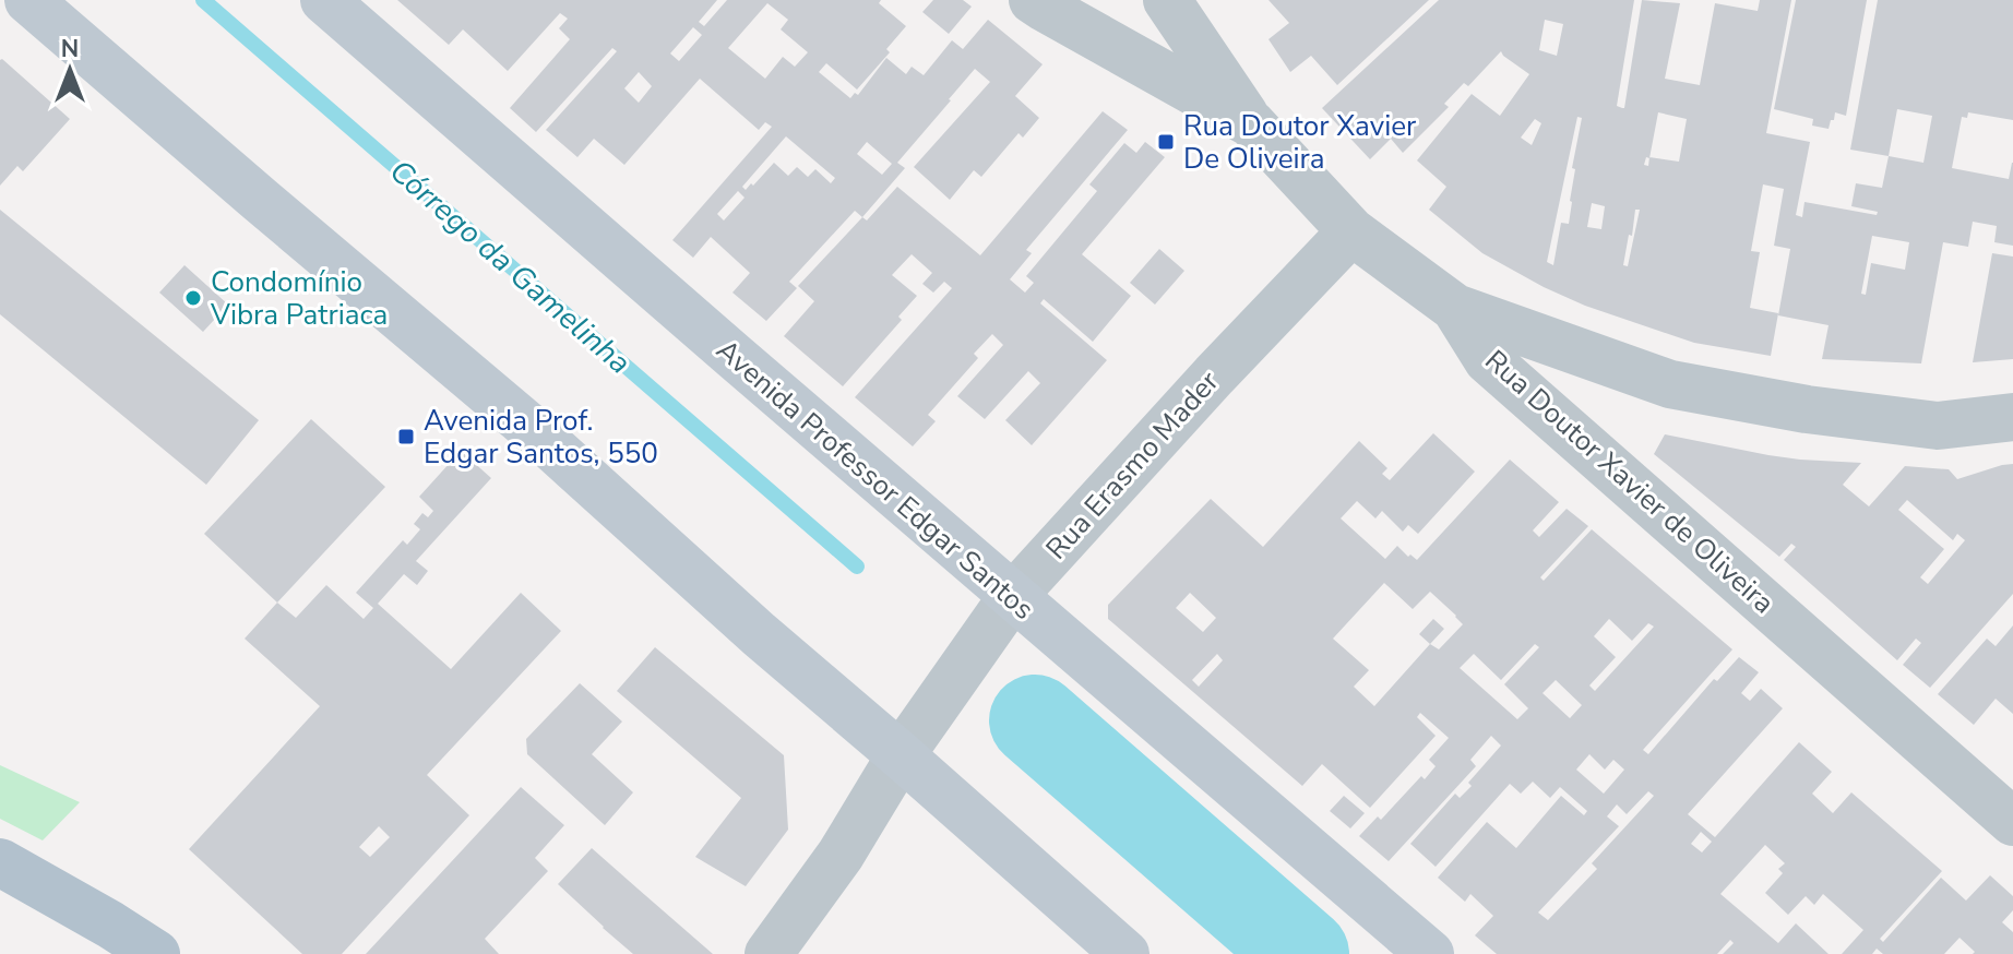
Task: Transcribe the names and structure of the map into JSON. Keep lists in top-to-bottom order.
{
  "streets": {
    "main road": ["Avenida Professor Edgar Santos"],
    "street": ["Rua Erasmo Mader", "Rua Doutor Xavier de Oliveira"]
  },
  "crossings": [
    ["Rua Erasmo Mader", "Avenida Professor Edgar Santos"],
    ["Rua Erasmo Mader", "Rua Doutor Xavier de Oliveira"]
  ],
  "water": ["Córrego da Gamelinha"],
  "places": {
    "transit": ["Rua Doutor Xavier De Oliveira", "Avenida Prof. Edgar Santos, 550"],
    "other": ["Condomínio Vibra Patriaca"]
  },
  "north": "top"
}
